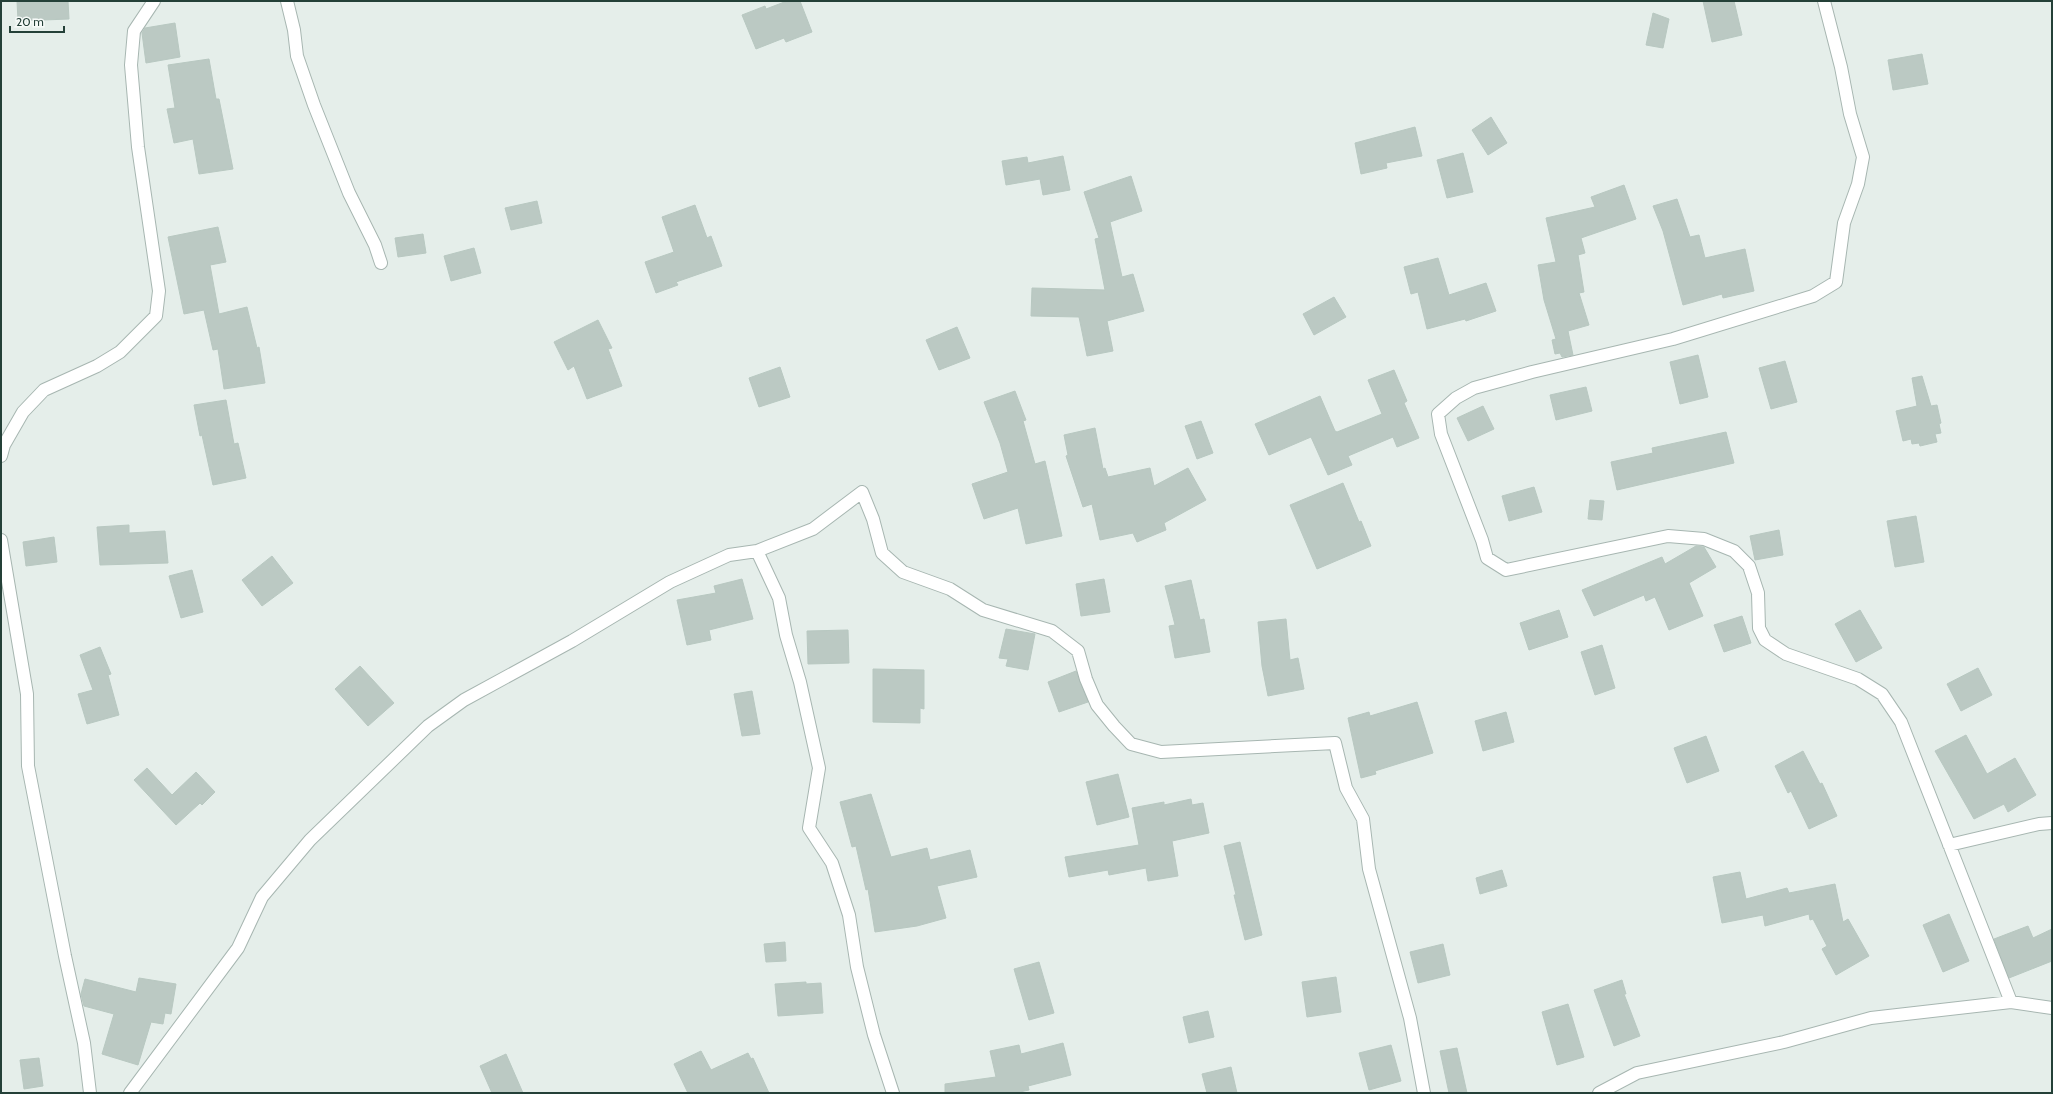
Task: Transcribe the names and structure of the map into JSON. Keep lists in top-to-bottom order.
{
  "scale_bar": "20 m"
}
